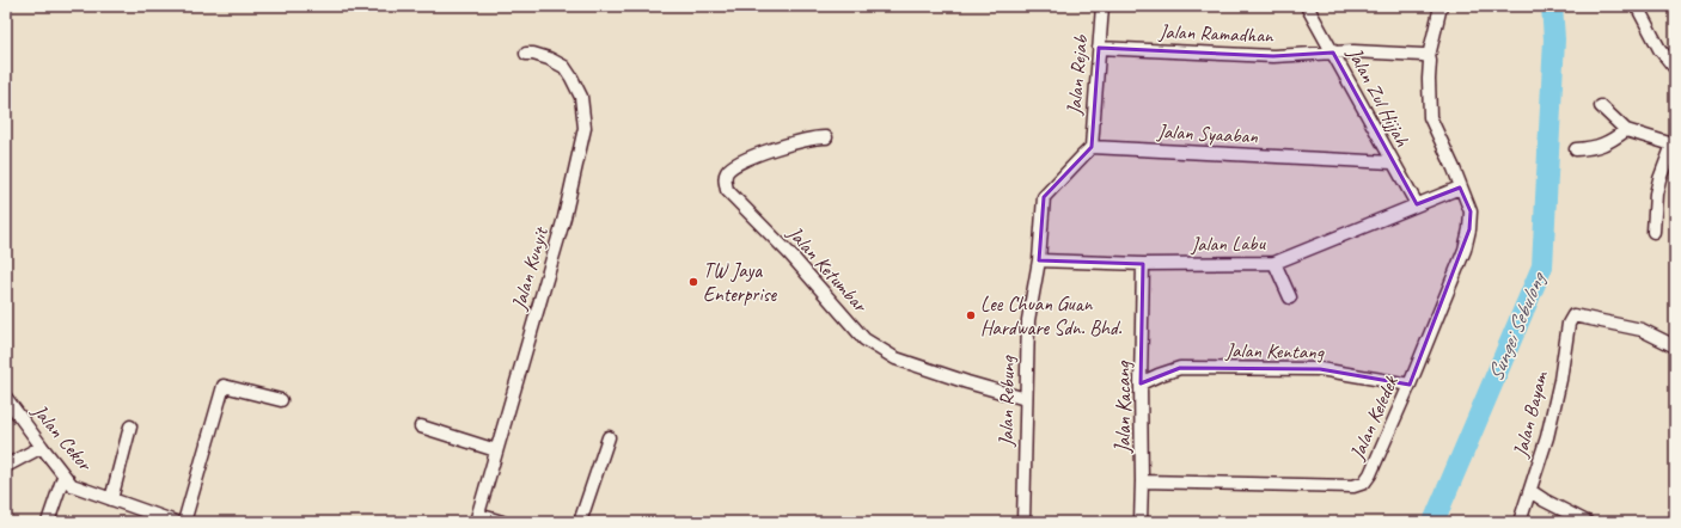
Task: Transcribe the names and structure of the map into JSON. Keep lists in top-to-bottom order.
{
  "streets": {
    "street": [
      "Jalan Ramadhan",
      "Jalan Rejab",
      "Jalan Zul Hijjah",
      "Jalan Syaaban",
      "Jalan Labu",
      "Jalan Kunyit",
      "Jalan Ketumbar",
      "Jalan Kentang",
      "Jalan Rebung",
      "Jalan Kacang",
      "Jalan Bayam",
      "Jalan Keledek",
      "Jalan Cekor"
    ]
  },
  "crossings": [
    ["Jalan Ramadhan", "Jalan Rejab"],
    ["Jalan Ramadhan", "Jalan Zul Hijjah"],
    ["Jalan Ramadhan", "Jalan Keledek"],
    ["Jalan Rejab", "Jalan Syaaban"],
    ["Jalan Rejab", "Jalan Rebung"],
    ["Jalan Zul Hijjah", "Jalan Syaaban"],
    ["Jalan Zul Hijjah", "Jalan Labu"],
    ["Jalan Syaaban", "Jalan Rebung"],
    ["Jalan Labu", "Jalan Rebung"],
    ["Jalan Labu", "Jalan Kacang"],
    ["Jalan Labu", "Jalan Keledek"],
    ["Jalan Ketumbar", "Jalan Rebung"],
    ["Jalan Kentang", "Jalan Kacang"],
    ["Jalan Kentang", "Jalan Keledek"],
    ["Jalan Kacang", "Jalan Keledek"]
  ],
  "water": ["Sungei Sebulong"],
  "places": ["TW Jaya Enterprise", "Lee Chuan Guan Hardware Sdn. Bhd."]
}
